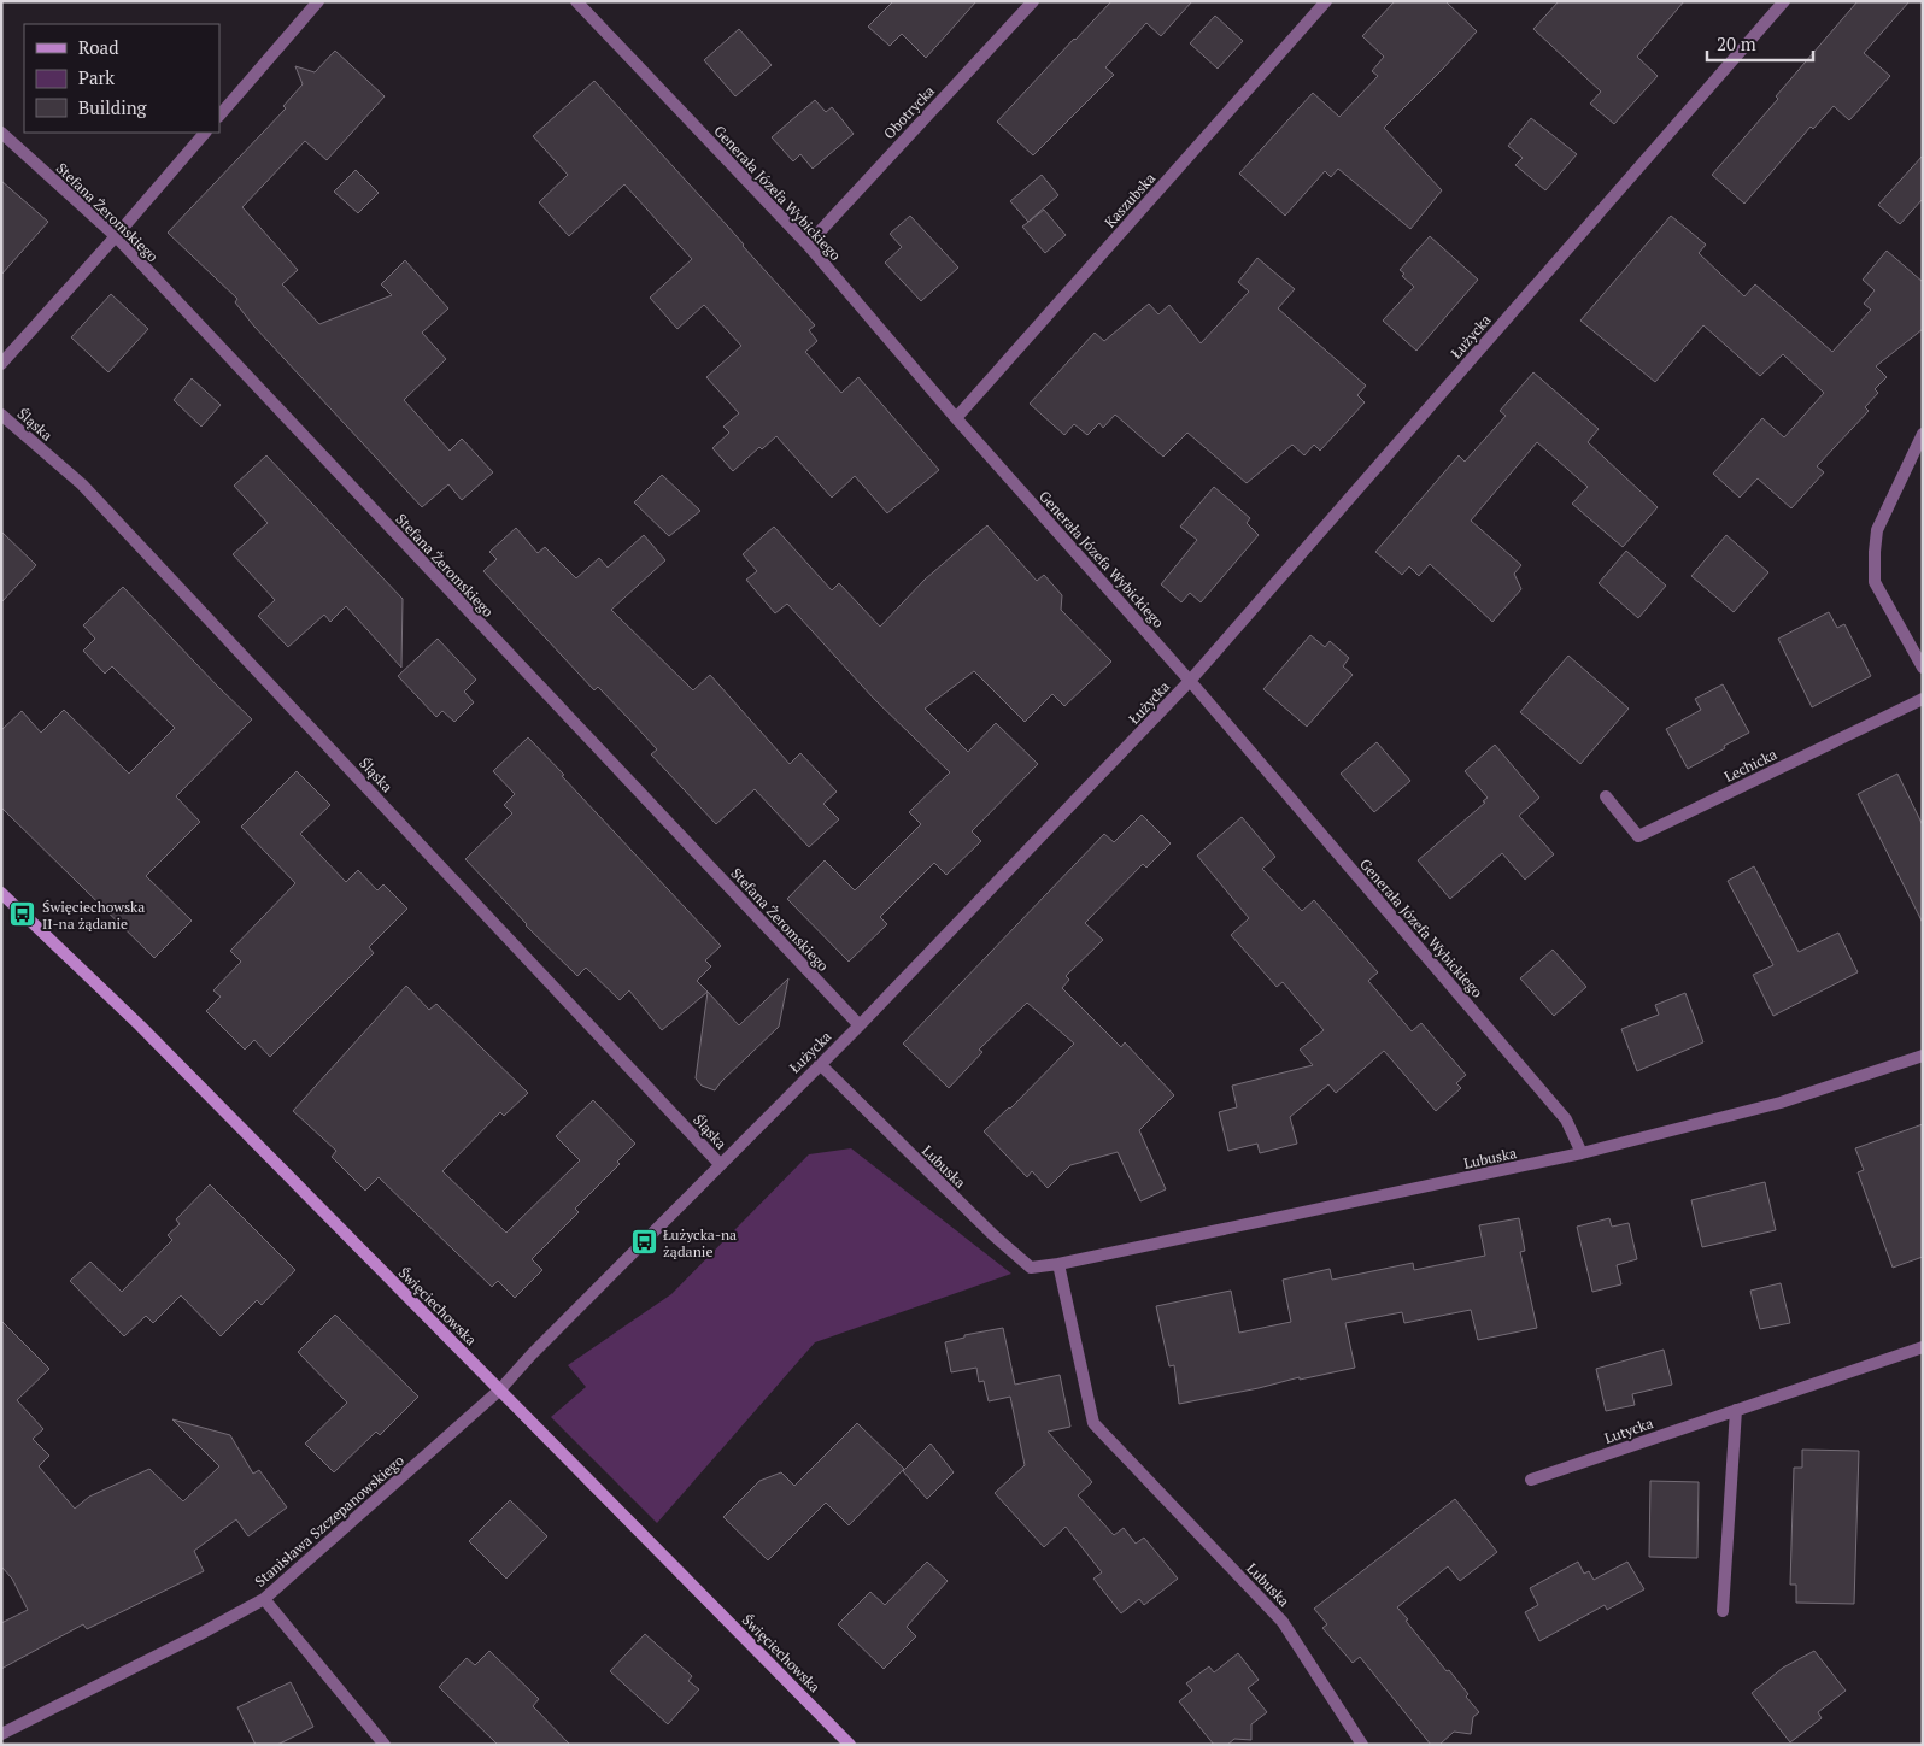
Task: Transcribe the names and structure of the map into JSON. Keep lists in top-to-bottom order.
{
  "streets": {
    "street": [
      "Obotrycka",
      "Generała Józefa Wybickiego",
      "Kaszubska",
      "Stefana Żeromskiego",
      "Łużycka",
      "Śląska",
      "Lechicka",
      "Lubuska",
      "Święciechowska",
      "Lutycka",
      "Stanisława Szczepanowskiego"
    ]
  },
  "crossings": [
    ["Obotrycka", "Generała Józefa Wybickiego"],
    ["Generała Józefa Wybickiego", "Kaszubska"],
    ["Generała Józefa Wybickiego", "Łużycka"],
    ["Generała Józefa Wybickiego", "Lubuska"],
    ["Stefana Żeromskiego", "Łużycka"],
    ["Łużycka", "Śląska"],
    ["Łużycka", "Lubuska"],
    ["Łużycka", "Święciechowska"],
    ["Łużycka", "Stanisława Szczepanowskiego"],
    ["Święciechowska", "Stanisława Szczepanowskiego"]
  ],
  "places": {
    "bus stop": ["Święciechowska II-na żądanie", "Łużycka-na żądanie"]
  },
  "legend": ["Road", "Park", "Building"],
  "scale_bar": "20 m"
}
